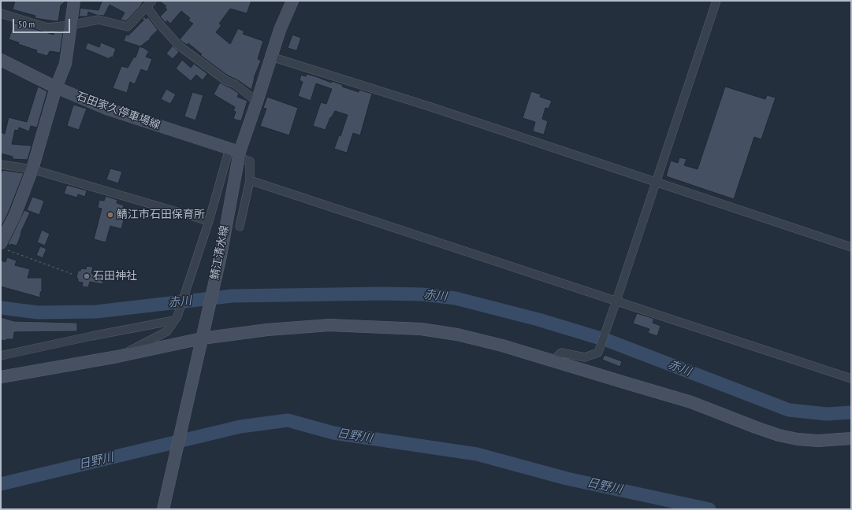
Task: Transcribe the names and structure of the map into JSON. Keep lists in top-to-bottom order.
{
  "streets": {
    "street": ["石田家久停車場線", "鯖江清水線"]
  },
  "crossings": [
    ["石田家久停車場線", "鯖江清水線"]
  ],
  "water": ["赤川", "日野川"],
  "places": ["鯖江市石田保育所", "石田神社"],
  "scale_bar": "50 m"
}
